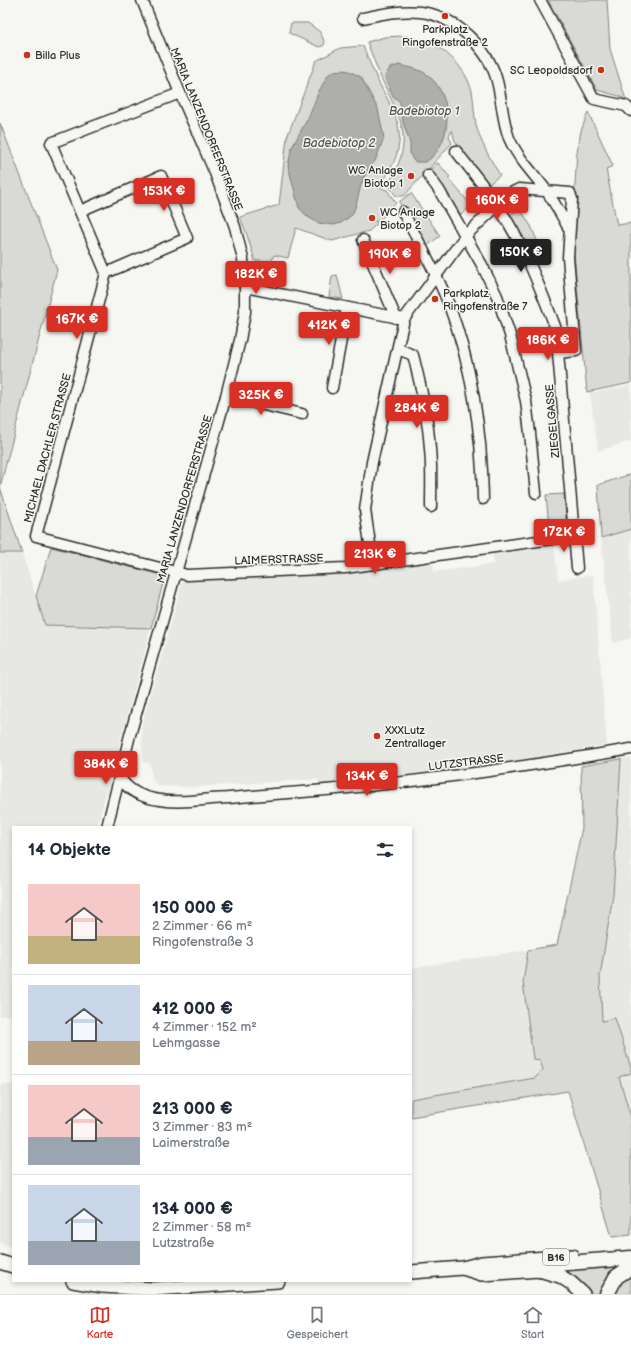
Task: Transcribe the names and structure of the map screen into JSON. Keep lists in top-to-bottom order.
{
  "streets": {
    "main road": ["B16"],
    "street": [
      "MARIA LANZENDORFERSTRASSE",
      "ZIEGELGASSE",
      "MICHAEL DACHLER STRASSE",
      "LAIMERSTRASSE",
      "LUTZSTRASSE"
    ]
  },
  "crossings": [
    ["MARIA LANZENDORFERSTRASSE", "MICHAEL DACHLER STRASSE"],
    ["MARIA LANZENDORFERSTRASSE", "LAIMERSTRASSE"],
    ["MARIA LANZENDORFERSTRASSE", "LUTZSTRASSE"],
    ["ZIEGELGASSE", "LAIMERSTRASSE"],
    ["MICHAEL DACHLER STRASSE", "LAIMERSTRASSE"]
  ],
  "water": ["Badebiotop 1", "Badebiotop 2"],
  "places": [
    "Parkplatz Ringofenstraße 2",
    "Billa Plus",
    "SC Leopoldsdorf",
    "WC Anlage Biotop 1",
    "WC Anlage Biotop 2",
    "Parkplatz Ringofenstraße 7",
    "XXXLutz Zentrallager"
  ],
  "page": {
    "price": [
      "153K €",
      "160K €",
      "150K €",
      "190K €",
      "182K €",
      "167K €",
      "412K €",
      "186K €",
      "325K €",
      "284K €",
      "172K €",
      "213K €",
      "384K €",
      "134K €"
    ],
    "heading": "14 Objekte",
    "list": [
      {
        "name": "150 000 €",
        "note": "2 Zimmer · 66 m² · Ringofenstraße 3"
      },
      {
        "name": "412 000 €",
        "note": "4 Zimmer · 152 m² · Lehmgasse"
      },
      {
        "name": "213 000 €",
        "note": "3 Zimmer · 83 m² · Laimerstraße"
      },
      {
        "name": "134 000 €",
        "note": "2 Zimmer · 58 m² · Lutzstraße"
      }
    ],
    "tabs": ["Karte", "Gespeichert", "Start"]
  }
}
